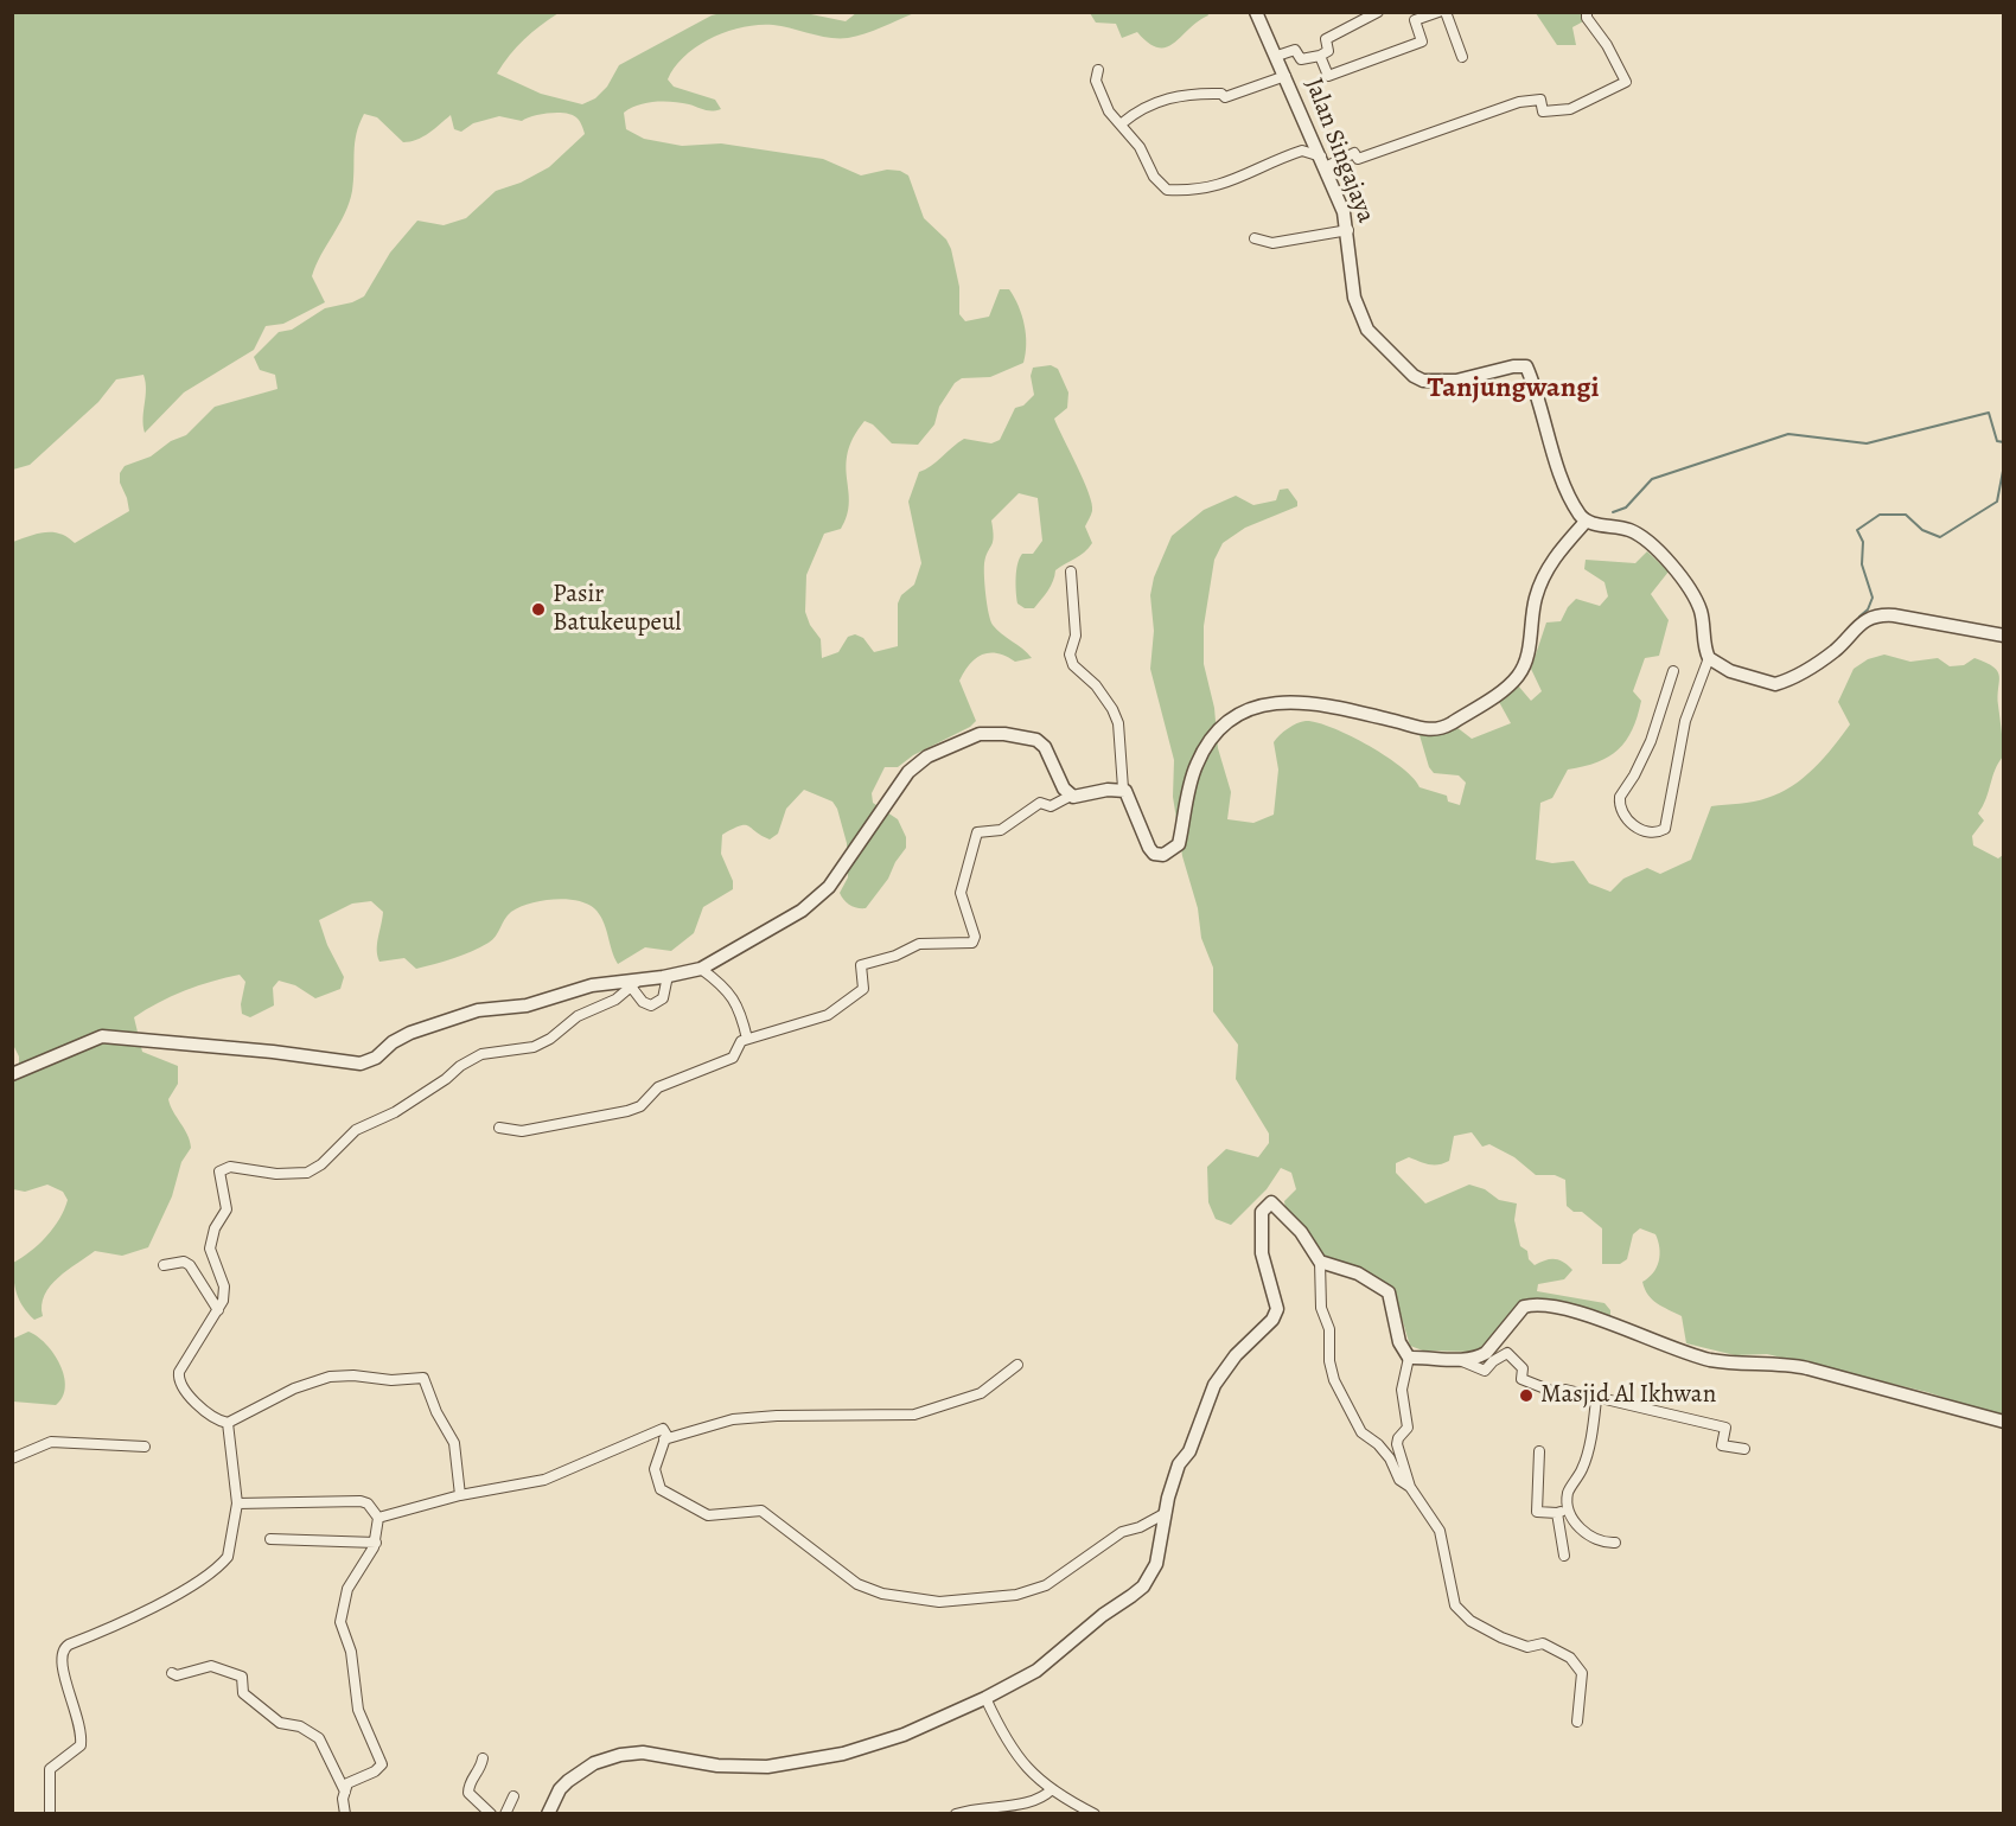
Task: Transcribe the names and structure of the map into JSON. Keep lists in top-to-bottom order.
{
  "streets": {
    "street": ["Jalan Singajaya"]
  },
  "districts": ["Tanjungwangi"],
  "places": ["Pasir Batukeupeul", "Masjid Al Ikhwan"]
}
